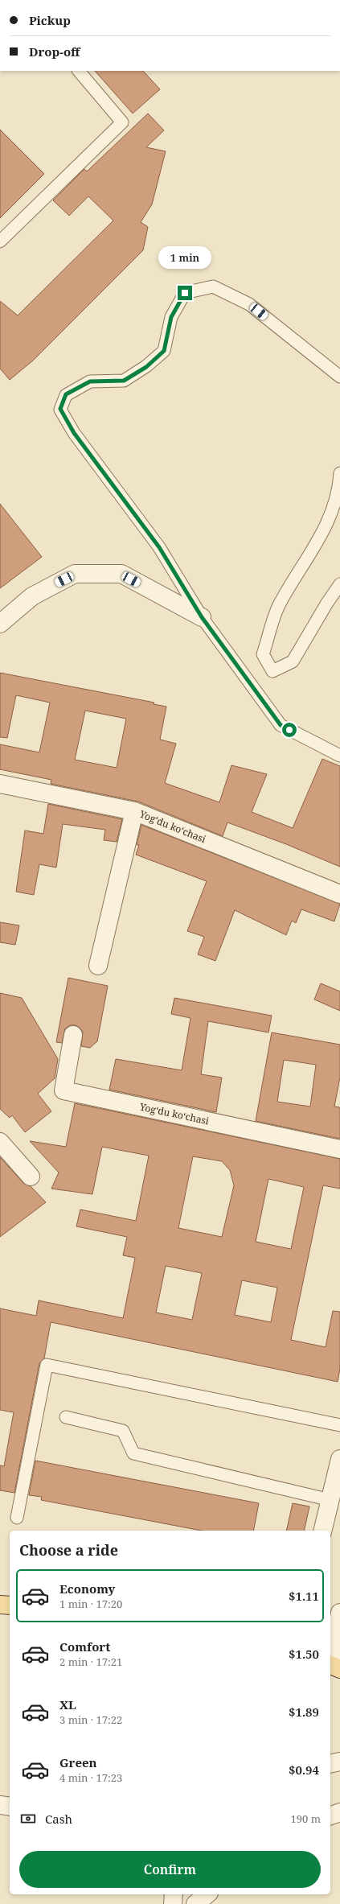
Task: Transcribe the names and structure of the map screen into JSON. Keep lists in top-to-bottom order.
{
  "streets": {
    "street": ["Yogʻdu koʻchasi"]
  },
  "page": {
    "banner": ["Pickup", "Drop-off"],
    "bubble": "1 min",
    "heading": "Choose a ride",
    "list": [
      {
        "name": "Economy",
        "note": "1 min · 17:20",
        "value": "$1.11"
      },
      {
        "name": "Comfort",
        "note": "2 min · 17:21",
        "value": "$1.50"
      },
      {
        "name": "XL",
        "note": "3 min · 17:22",
        "value": "$1.89"
      },
      {
        "name": "Green",
        "note": "4 min · 17:23",
        "value": "$0.94"
      }
    ],
    "pay": ["Cash", "190 m"],
    "buttons": "Confirm"
  }
}
